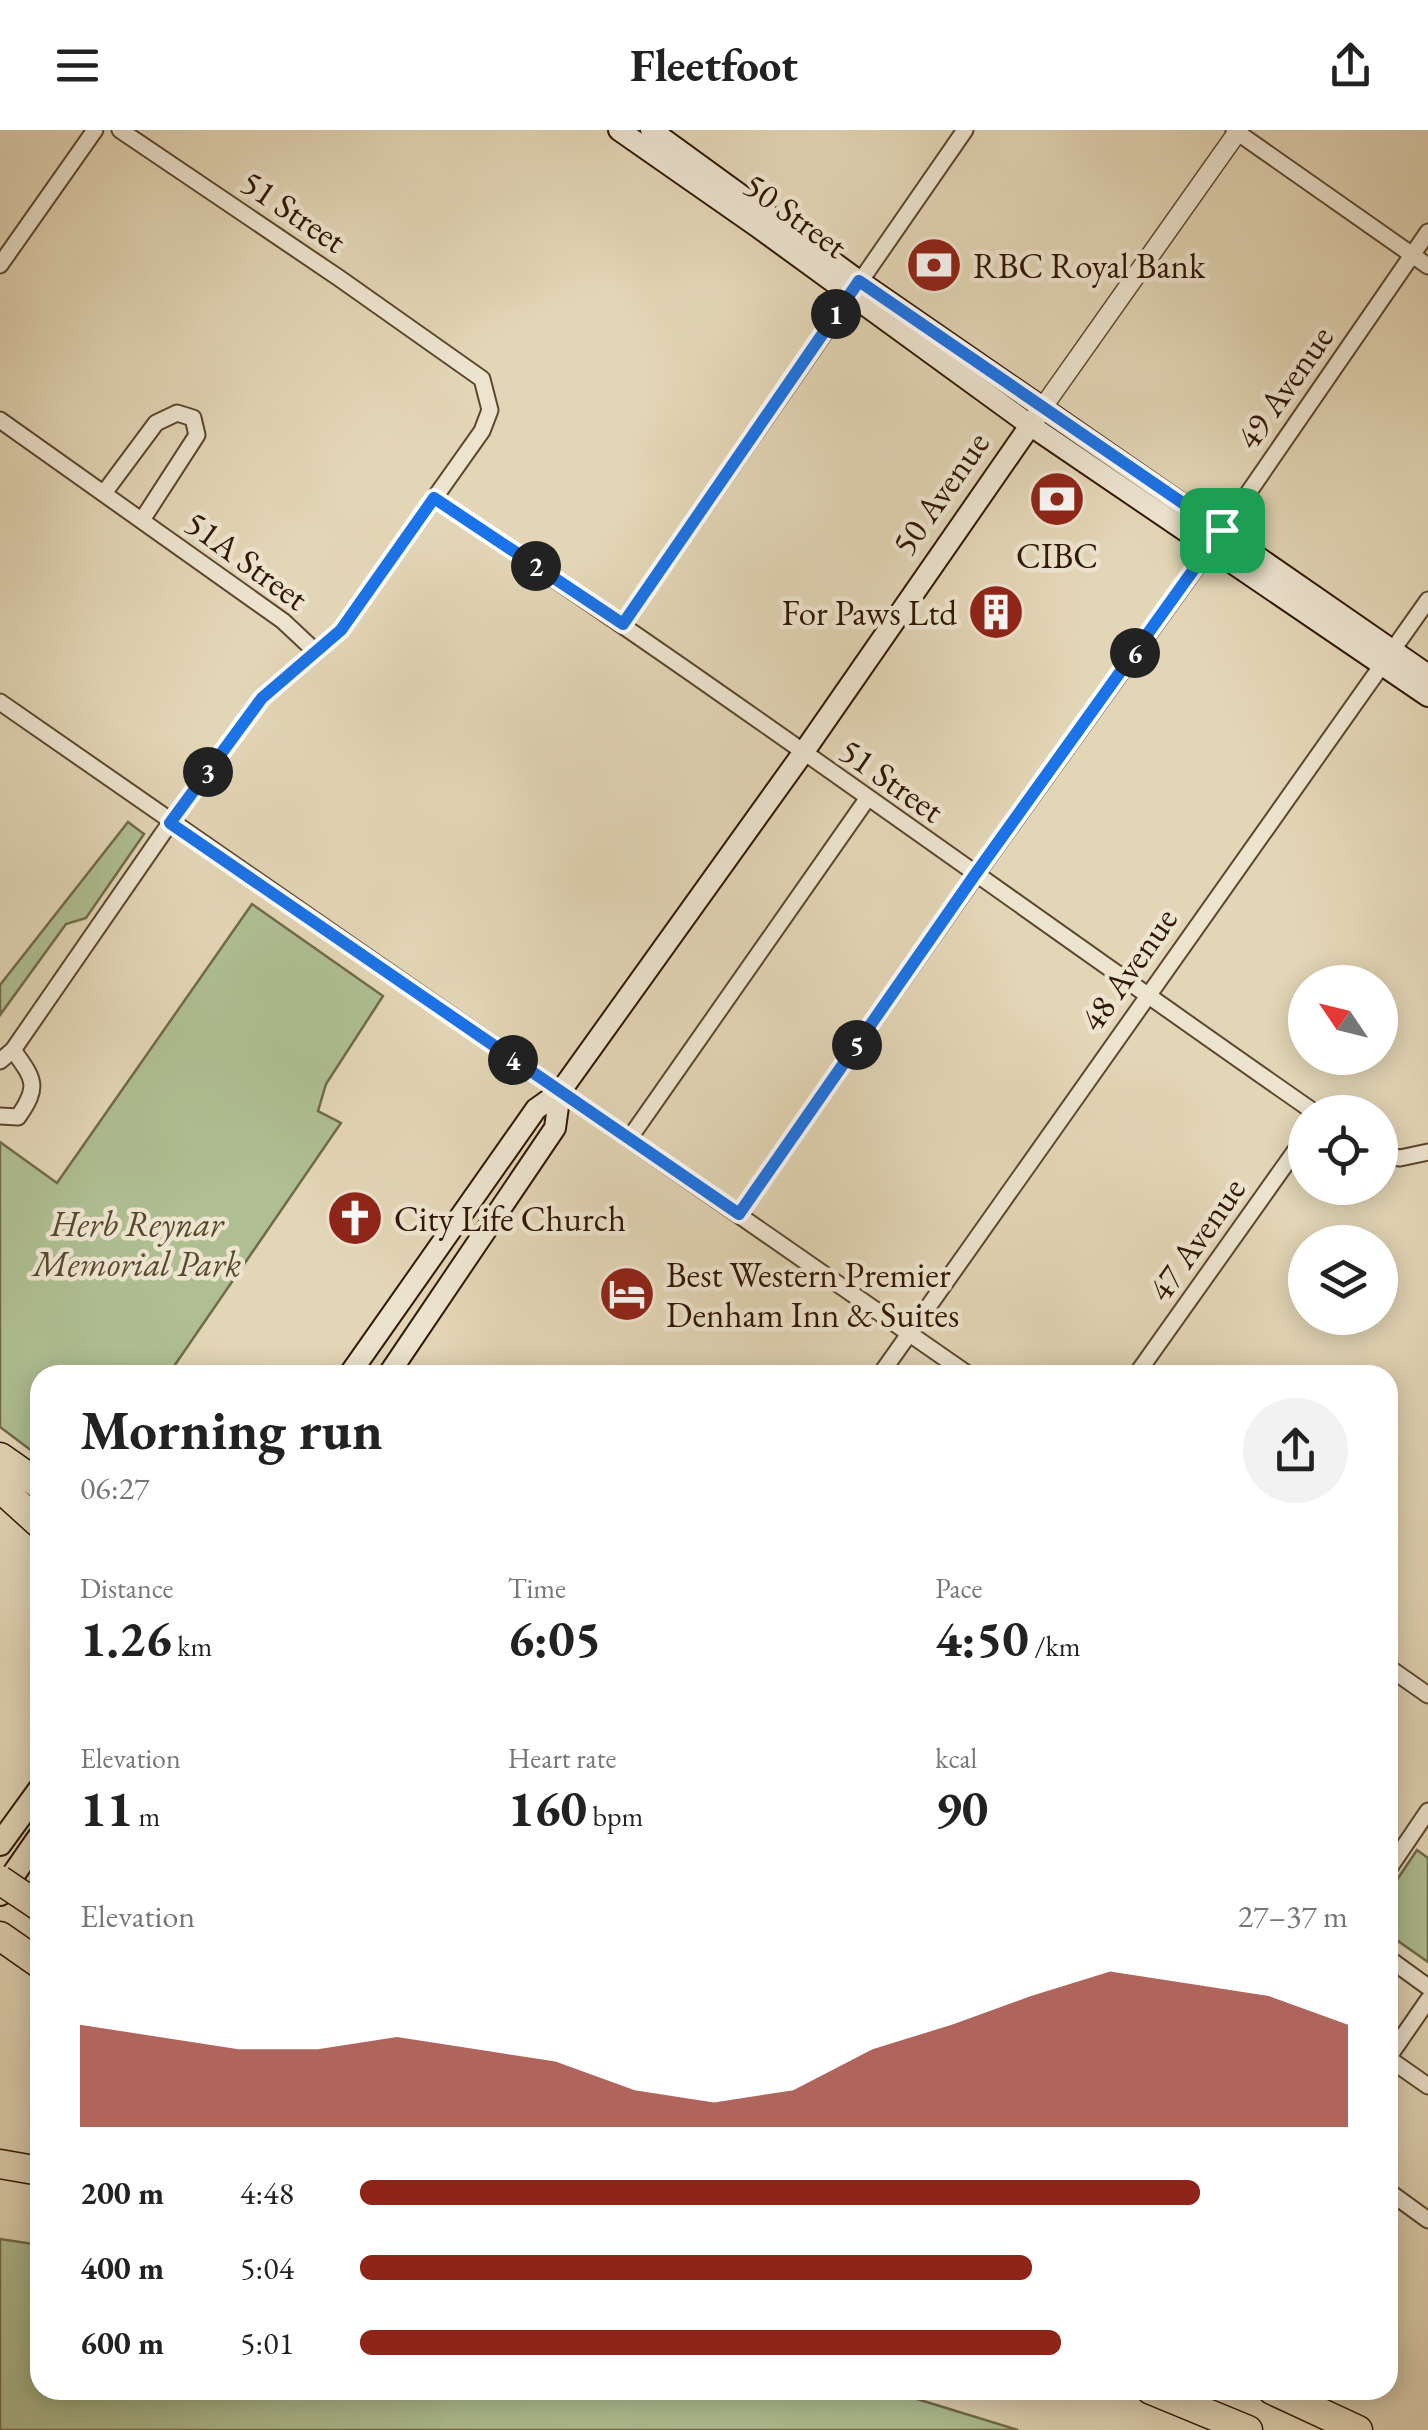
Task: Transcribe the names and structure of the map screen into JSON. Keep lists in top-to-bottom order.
{
  "streets": {
    "main road": ["50 Street", "50 Avenue"],
    "street": [
      "51 Street",
      "49 Avenue",
      "51A Street",
      "48 Avenue",
      "47 Avenue"
    ]
  },
  "crossings": [
    ["51 Street", "49 Avenue"],
    ["51 Street", "50 Avenue"],
    ["51 Street", "48 Avenue"],
    ["50 Street", "49 Avenue"],
    ["50 Street", "50 Avenue"],
    ["50 Street", "48 Avenue"]
  ],
  "parks": ["Herb Reynar Memorial Park"],
  "places": {
    "bank": ["RBC Royal Bank", "CIBC"],
    "building": ["For Paws Ltd"],
    "church": ["City Life Church"],
    "hotel": ["Best Western Premier Denham Inn & Suites"]
  },
  "north": "top left",
  "page": {
    "header": "Fleetfoot",
    "pins": [
      "1",
      "2",
      "6",
      "3",
      "5",
      "4"
    ],
    "heading": ["Morning run", "06:27"],
    "stats": [
      ["Distance", "1.26 km"],
      ["Time", "6:05"],
      ["Pace", "4:50 /km"],
      ["Elevation", "11 m"],
      ["Heart rate", "160 bpm"],
      ["kcal", "90"]
    ],
    "chart": ["Elevation", "27–37 m"],
    "list": [
      {
        "name": "200 m",
        "note": "4:48"
      },
      {
        "name": "400 m",
        "note": "5:04"
      },
      {
        "name": "600 m",
        "note": "5:01"
      }
    ]
  }
}
